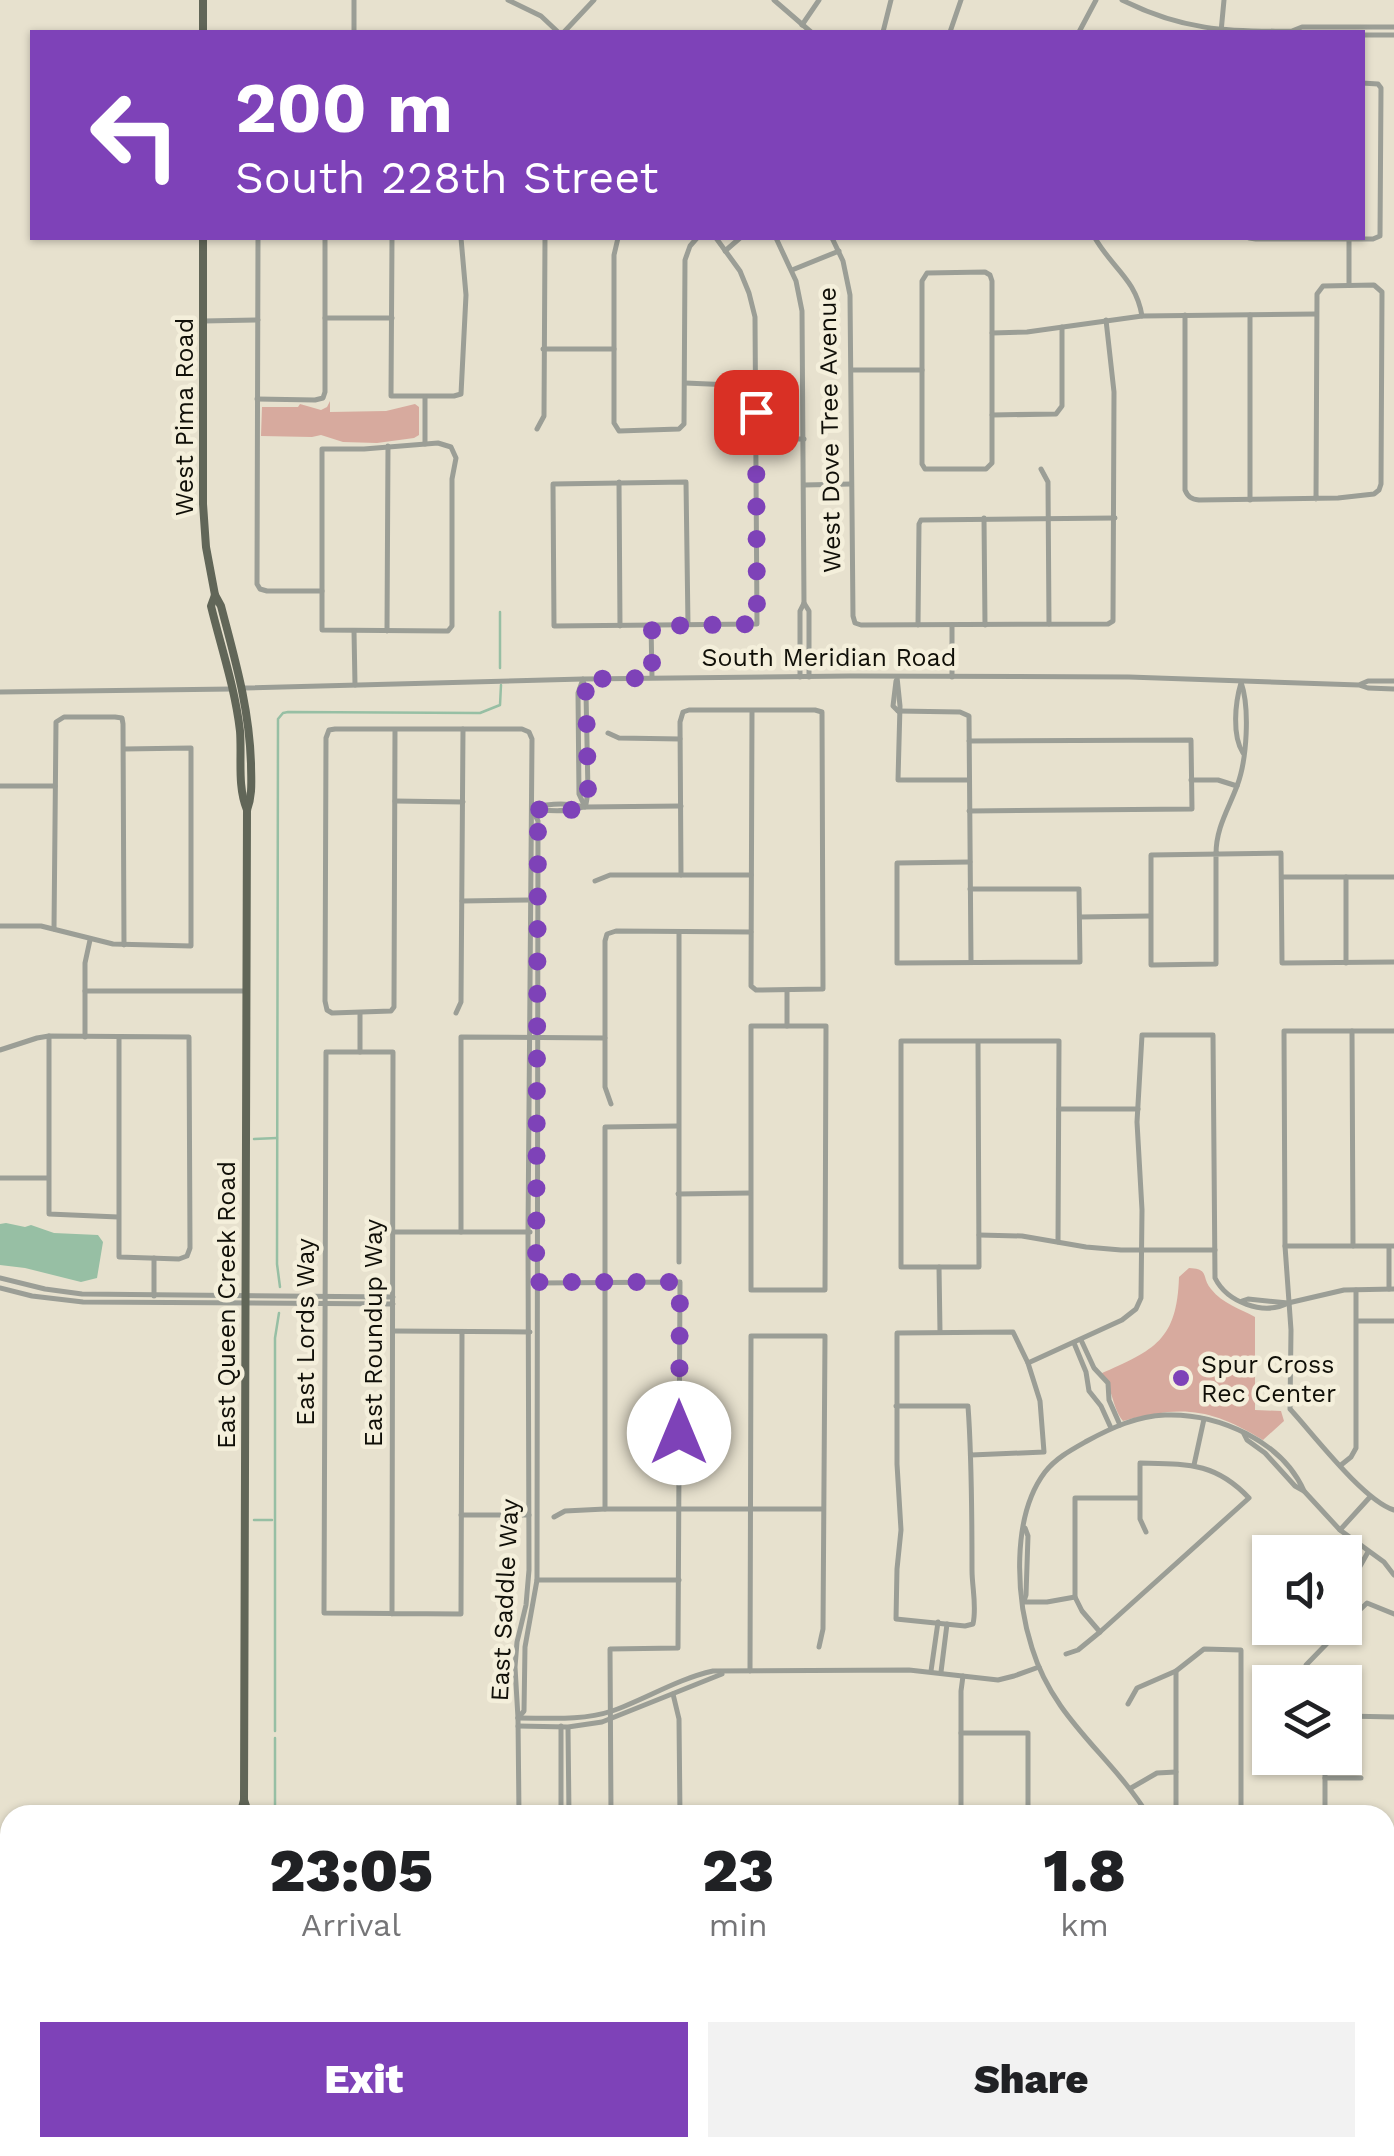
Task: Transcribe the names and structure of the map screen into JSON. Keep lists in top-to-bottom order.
{
  "streets": {
    "main road": ["West Pima Road", "East Queen Creek Road"],
    "street": [
      "West Dove Tree Avenue",
      "South Meridian Road",
      "East Lords Way",
      "East Roundup Way",
      "East Saddle Way"
    ]
  },
  "crossings": [
    ["West Pima Road", "South Meridian Road"],
    ["West Pima Road", "East Queen Creek Road"],
    ["South Meridian Road", "East Queen Creek Road"],
    ["East Lords Way", "East Roundup Way"]
  ],
  "places": ["Spur Cross Rec Center"],
  "page": {
    "turn": ["200 m", "South 228th Street"],
    "eta": [
      "23:05",
      "Arrival",
      "23",
      "min",
      "1.8",
      "km"
    ],
    "buttons": ["Exit", "Share"]
  }
}
